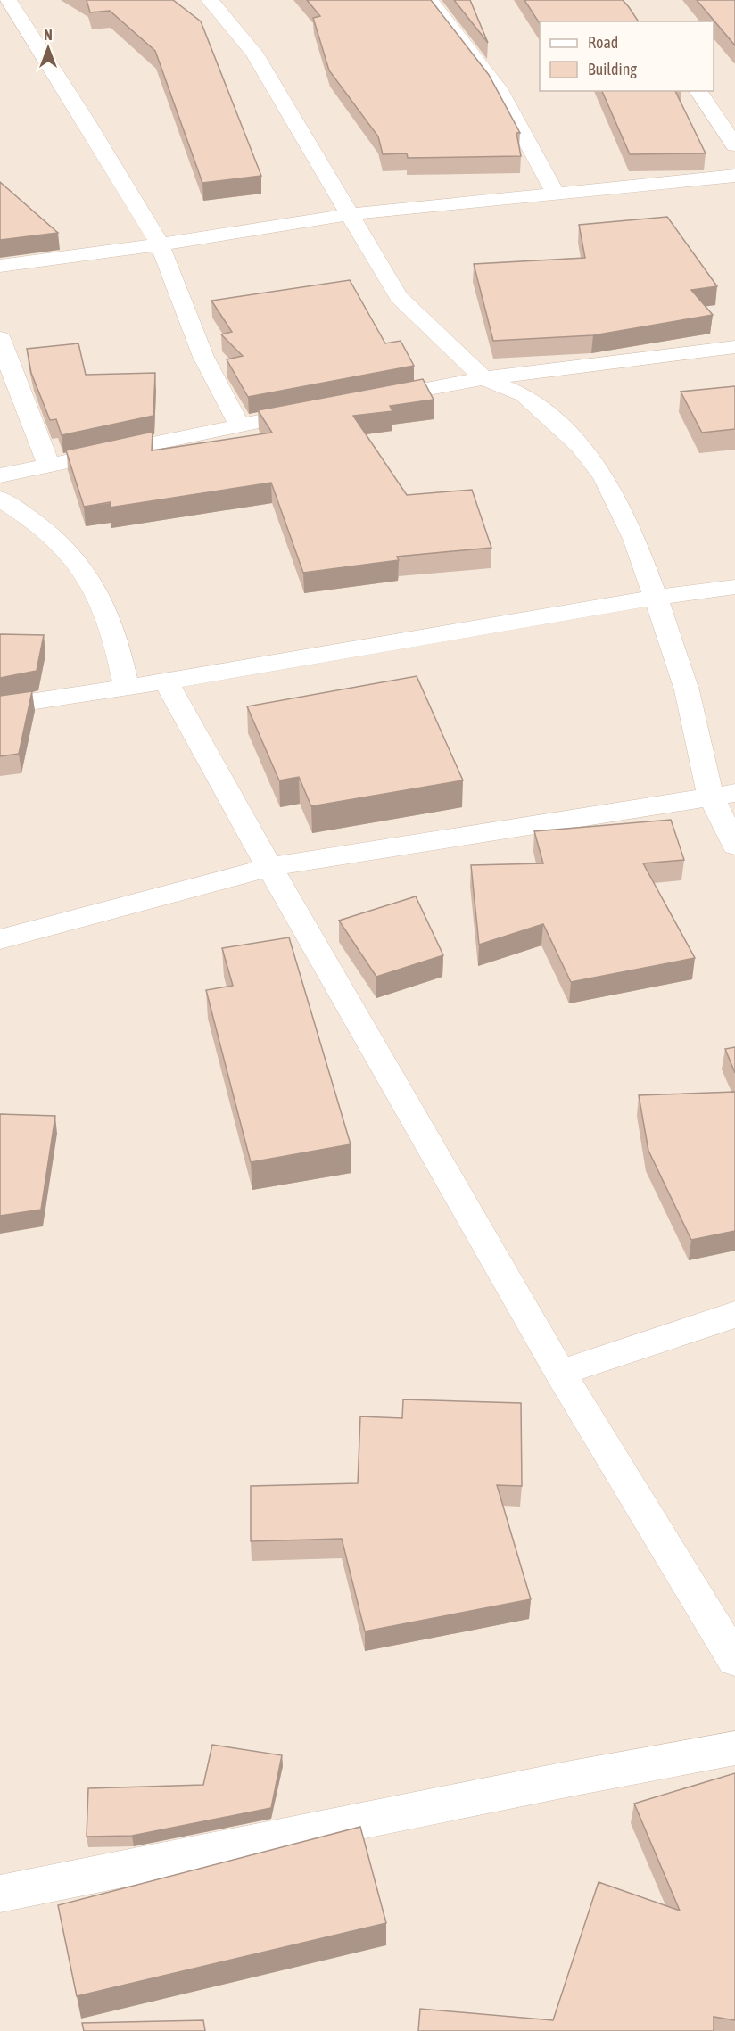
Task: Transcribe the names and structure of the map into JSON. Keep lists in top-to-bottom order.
{
  "legend": ["Road", "Building"],
  "north": "top"
}
